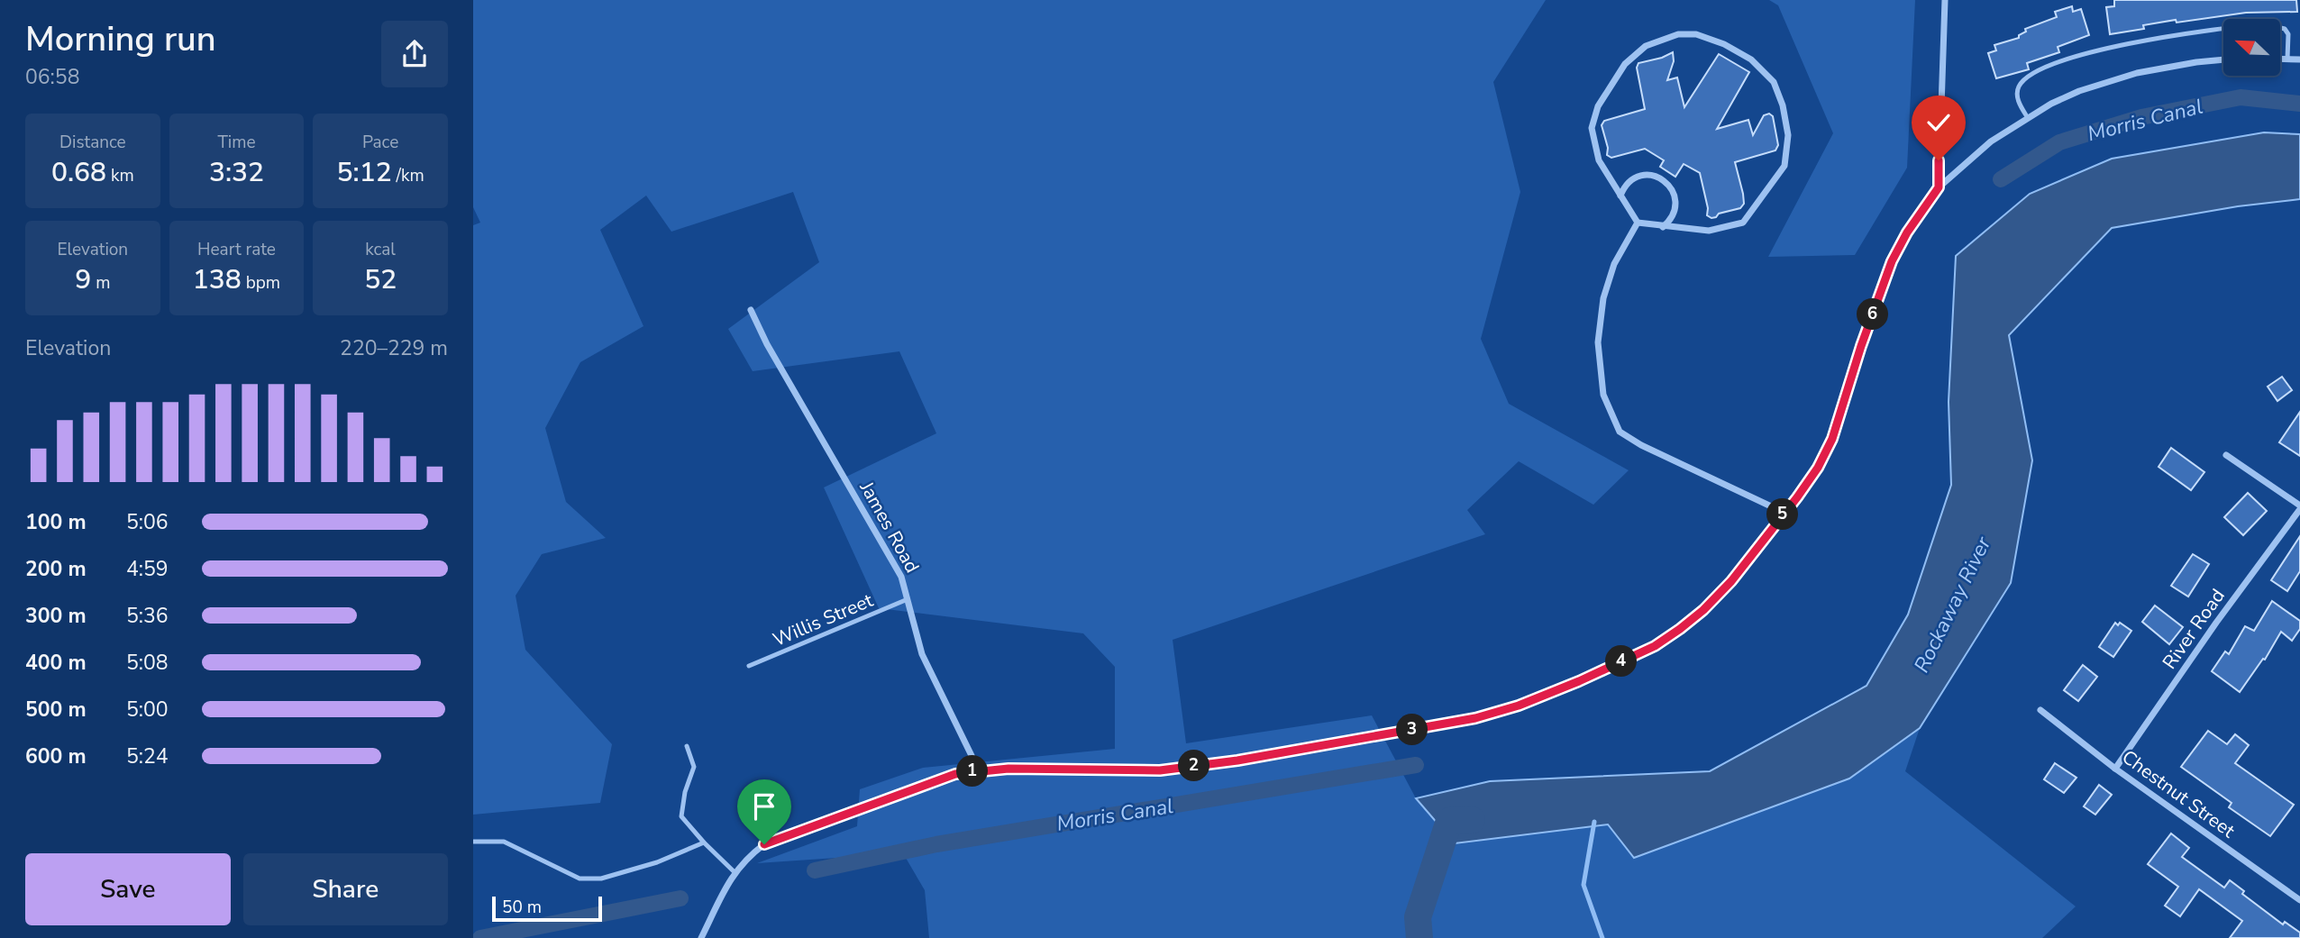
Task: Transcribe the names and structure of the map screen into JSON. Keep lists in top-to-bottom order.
{
  "streets": {
    "street": ["James Road", "River Road", "Chestnut Street"],
    "lane": ["Willis Street"]
  },
  "crossings": [
    ["James Road", "Willis Street"],
    ["River Road", "Chestnut Street"]
  ],
  "water": ["Morris Canal", "Rockaway River"],
  "scale_bar": "50 m",
  "north": "top left",
  "page": {
    "heading": ["Morning run", "06:58"],
    "stats": [
      ["Distance", "0.68 km"],
      ["Time", "3:32"],
      ["Pace", "5:12 /km"],
      ["Elevation", "9 m"],
      ["Heart rate", "138 bpm"],
      ["kcal", "52"]
    ],
    "pins": [
      "6",
      "5",
      "4",
      "3",
      "2",
      "1"
    ],
    "chart": ["Elevation", "220–229 m"],
    "list": [
      {
        "name": "100 m",
        "note": "5:06"
      },
      {
        "name": "200 m",
        "note": "4:59"
      },
      {
        "name": "300 m",
        "note": "5:36"
      },
      {
        "name": "400 m",
        "note": "5:08"
      },
      {
        "name": "500 m",
        "note": "5:00"
      },
      {
        "name": "600 m",
        "note": "5:24"
      }
    ],
    "buttons": ["Save", "Share"],
    "scale": "50 m"
  }
}
